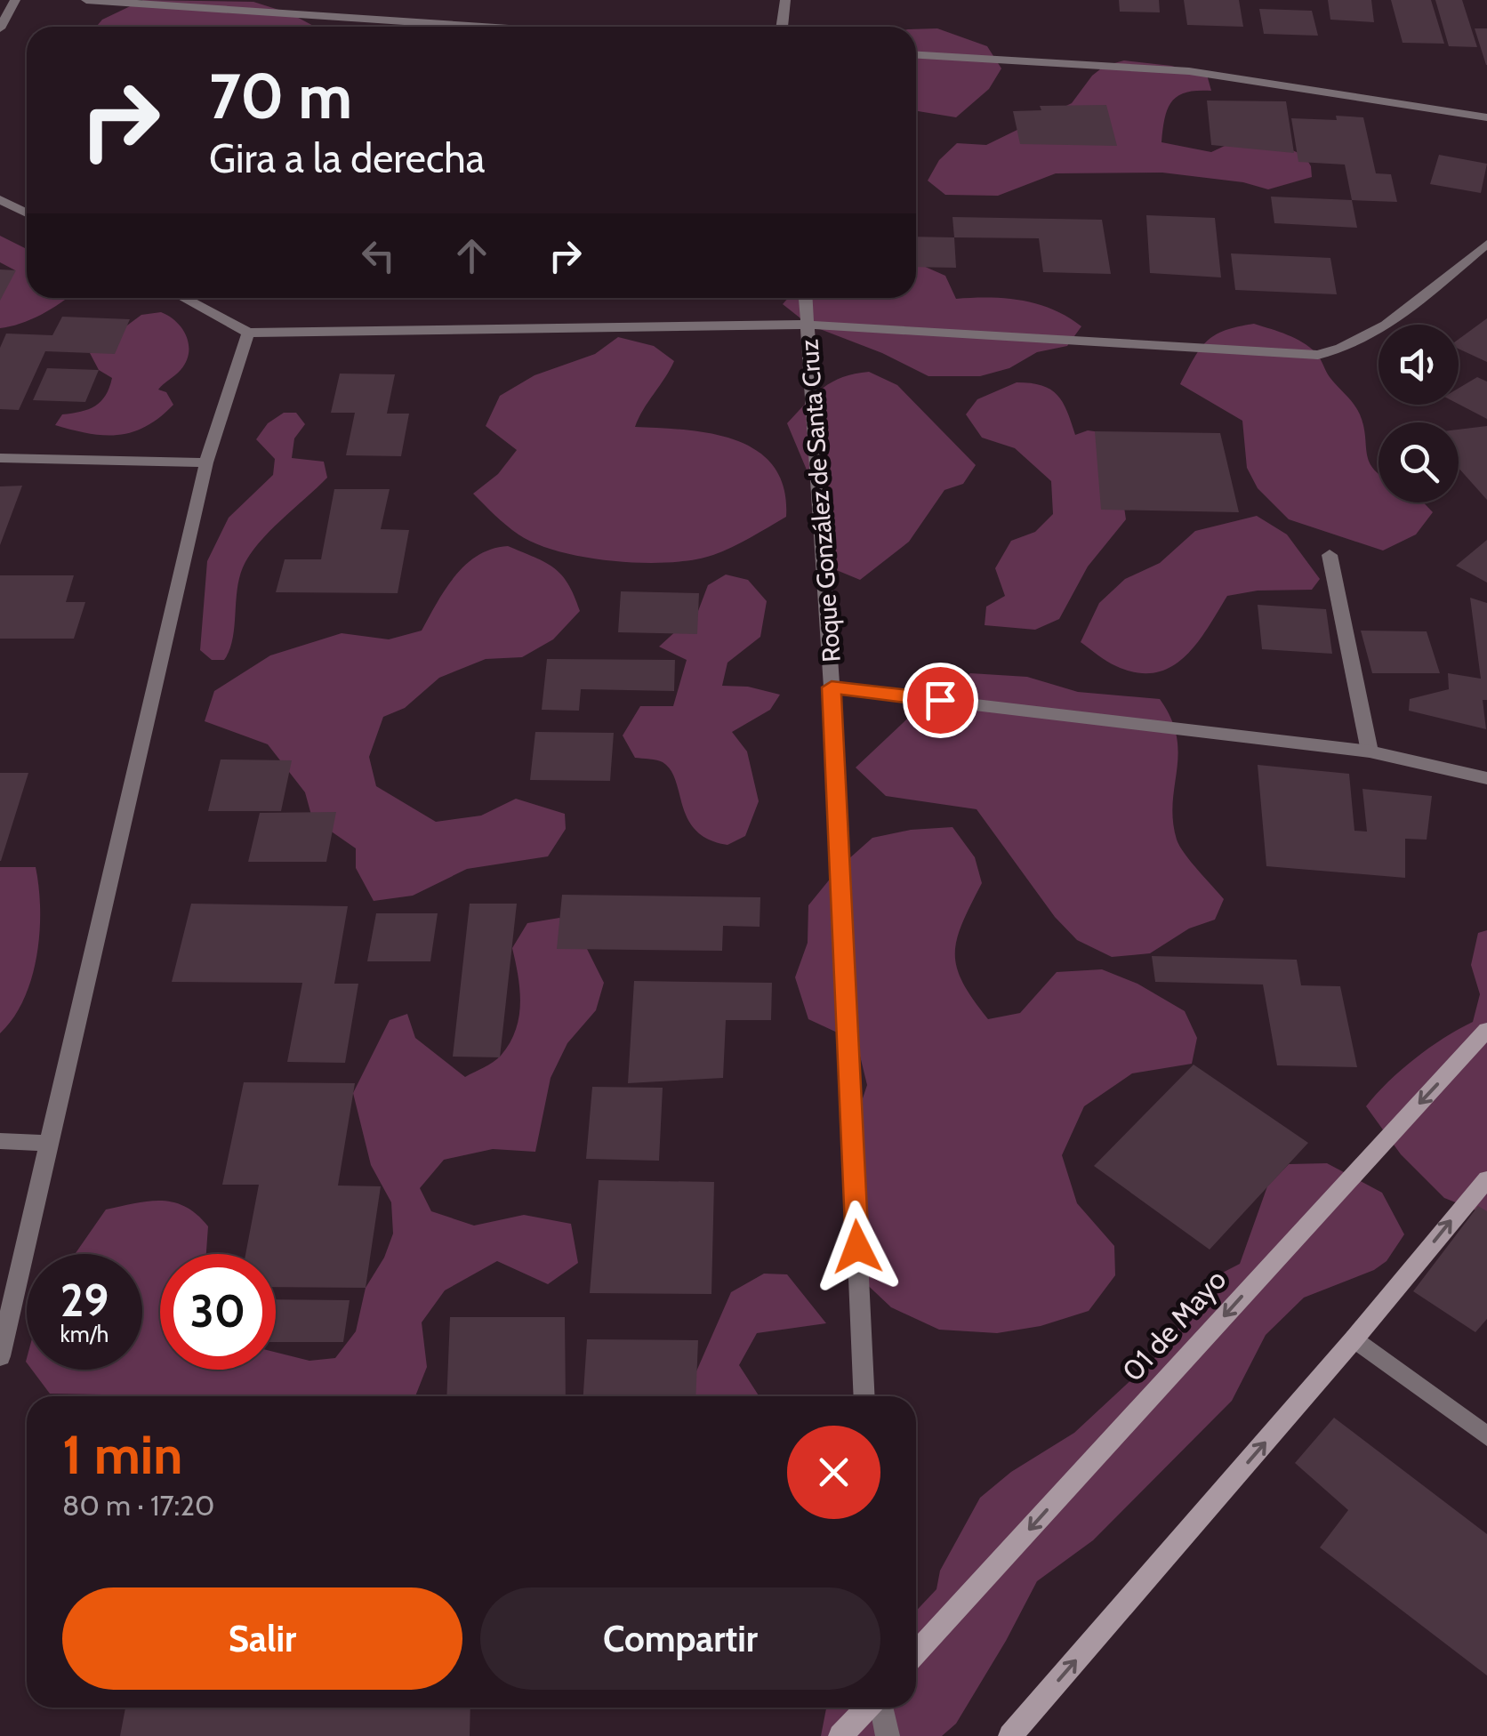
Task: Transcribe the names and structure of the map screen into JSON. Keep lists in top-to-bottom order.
{
  "streets": {
    "street": ["Roque González de Santa Cruz", "01 de Mayo"]
  },
  "page": {
    "turn": ["70 m", "Gira a la derecha"],
    "speed": "29 km/h",
    "limit": "30",
    "heading": ["1 min", "80 m · 17:20"],
    "buttons": ["Salir", "Compartir"]
  }
}
